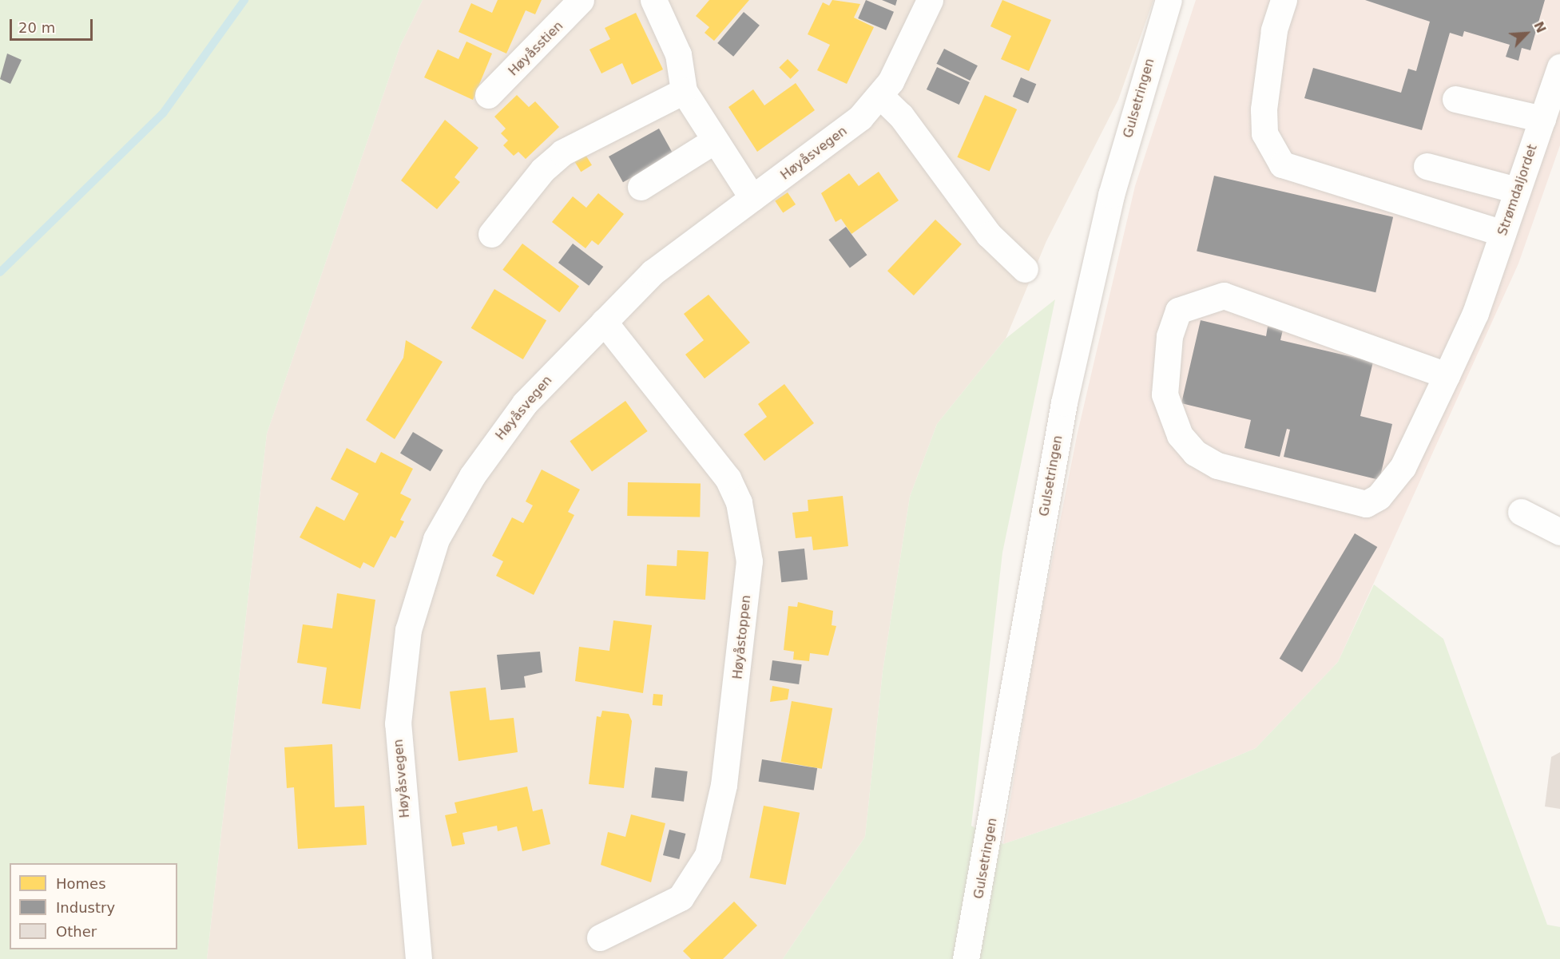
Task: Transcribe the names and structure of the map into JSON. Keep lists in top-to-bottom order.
{
  "streets": {
    "street": [
      "Høyåsstien",
      "Gulsetringen",
      "Høyåsvegen",
      "Strømdaljordet",
      "Høyåstoppen"
    ]
  },
  "crossings": [
    ["Høyåsvegen", "Høyåstoppen"]
  ],
  "legend": ["Homes", "Industry", "Other"],
  "scale_bar": "20 m",
  "north": "top right"
}
